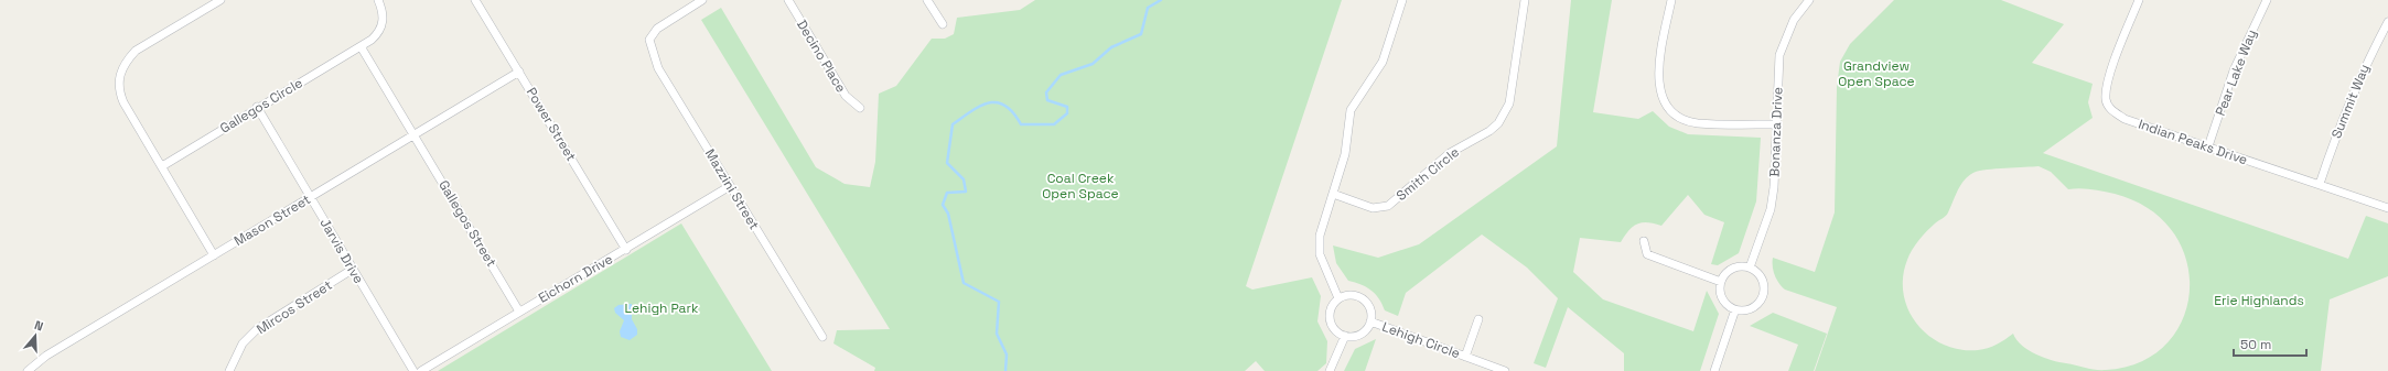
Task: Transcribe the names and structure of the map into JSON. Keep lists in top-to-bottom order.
{
  "streets": {
    "street": [
      "Decino Place",
      "Pear Lake Way",
      "Summit Way",
      "Gallegos Circle",
      "Power Street",
      "Bonanza Drive",
      "Indian Peaks Drive",
      "Smith Circle",
      "Mazzini Street",
      "Mason Street",
      "Gallegos Street",
      "Jarvis Drive",
      "Eichorn Drive",
      "Mircos Street",
      "Lehigh Circle"
    ]
  },
  "crossings": [
    ["Pear Lake Way", "Indian Peaks Drive"],
    ["Summit Way", "Indian Peaks Drive"],
    ["Gallegos Circle", "Jarvis Drive"],
    ["Power Street", "Mason Street"],
    ["Power Street", "Eichorn Drive"],
    ["Mazzini Street", "Eichorn Drive"],
    ["Mason Street", "Gallegos Street"],
    ["Mason Street", "Jarvis Drive"],
    ["Gallegos Street", "Eichorn Drive"],
    ["Jarvis Drive", "Mircos Street"]
  ],
  "parks": [
    "Grandview Open Space",
    "Coal Creek Open Space",
    "Erie Highlands",
    "Lehigh Park"
  ],
  "scale_bar": "50 m",
  "north": "top"
}
